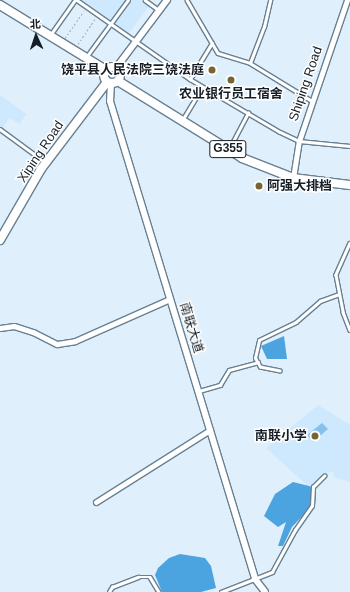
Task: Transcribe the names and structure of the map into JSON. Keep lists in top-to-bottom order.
{
  "streets": {
    "main road": ["G355", "Xiping Road"],
    "street": ["Shiping Road", "南联大道"]
  },
  "crossings": [
    ["Shiping Road", "G355"],
    ["G355", "Xiping Road"],
    ["G355", "南联大道"],
    ["Xiping Road", "南联大道"]
  ],
  "places": [
    "饶平县人民法院三饶法庭",
    "农业银行员工宿舍",
    "阿强大排档",
    "南联小学"
  ],
  "north": "top"
}
